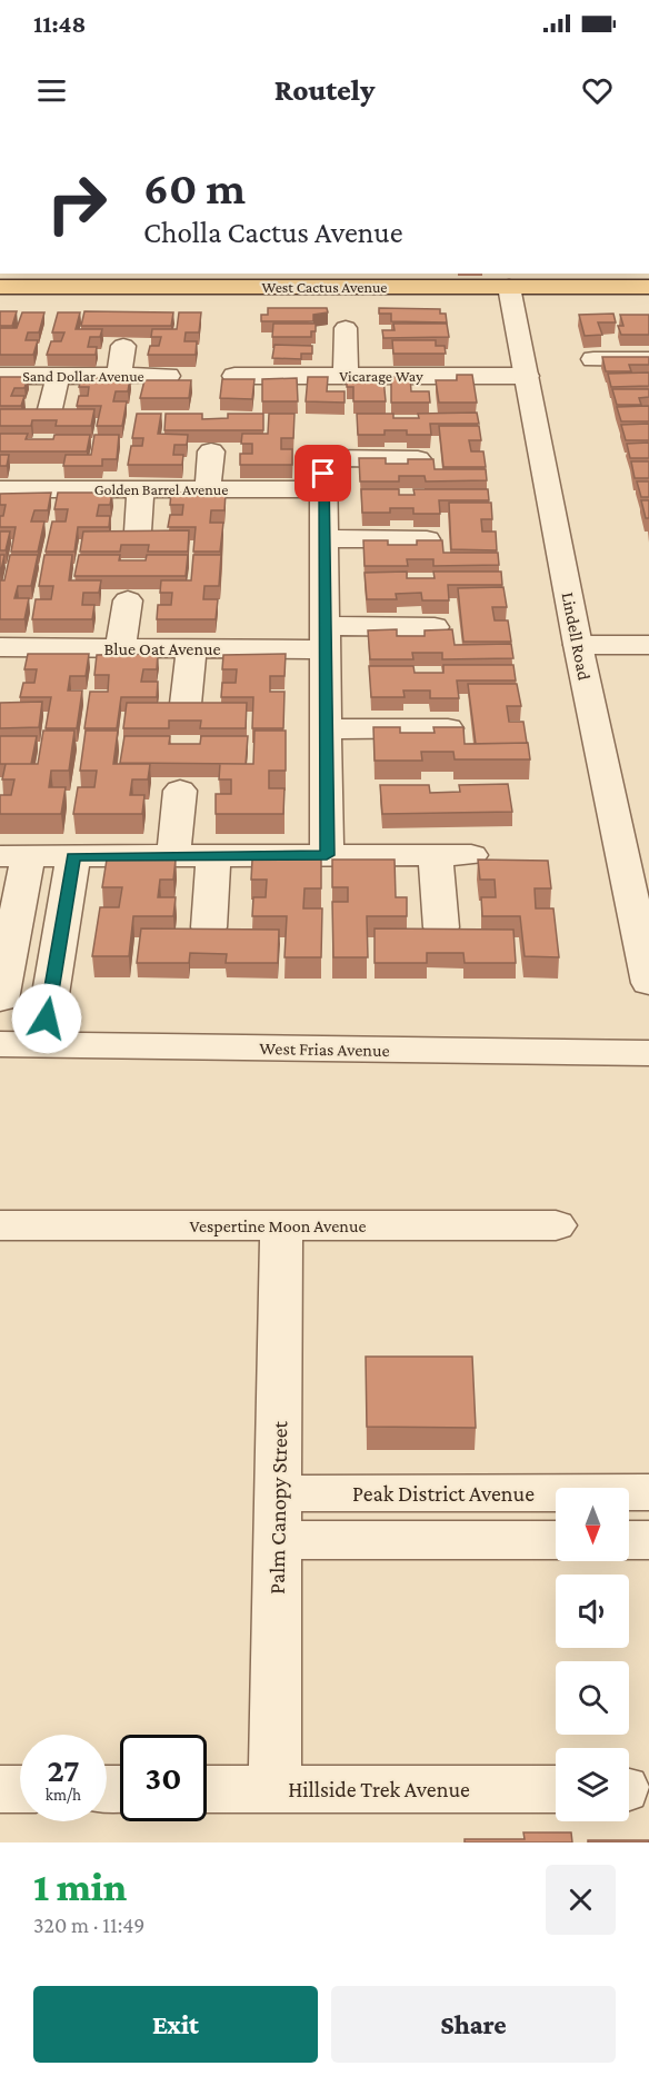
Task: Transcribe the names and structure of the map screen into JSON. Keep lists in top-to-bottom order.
{
  "streets": {
    "main road": ["West Cactus Avenue"],
    "street": [
      "Sand Dollar Avenue",
      "Vicarage Way",
      "Golden Barrel Avenue",
      "Lindell Road",
      "Blue Oat Avenue",
      "West Frias Avenue",
      "Vespertine Moon Avenue",
      "Peak District Avenue",
      "Palm Canopy Street",
      "Hillside Trek Avenue"
    ]
  },
  "crossings": [
    ["West Cactus Avenue", "Lindell Road"],
    ["Vicarage Way", "Lindell Road"],
    ["Vespertine Moon Avenue", "Palm Canopy Street"],
    ["Peak District Avenue", "Palm Canopy Street"],
    ["Palm Canopy Street", "Hillside Trek Avenue"]
  ],
  "north": "bottom",
  "page": {
    "status": "11:48",
    "header": "Routely",
    "turn": ["60 m", "Cholla Cactus Avenue"],
    "speed": "27 km/h",
    "limit": "30",
    "heading": ["1 min", "320 m · 11:49"],
    "buttons": ["Exit", "Share"]
  }
}
